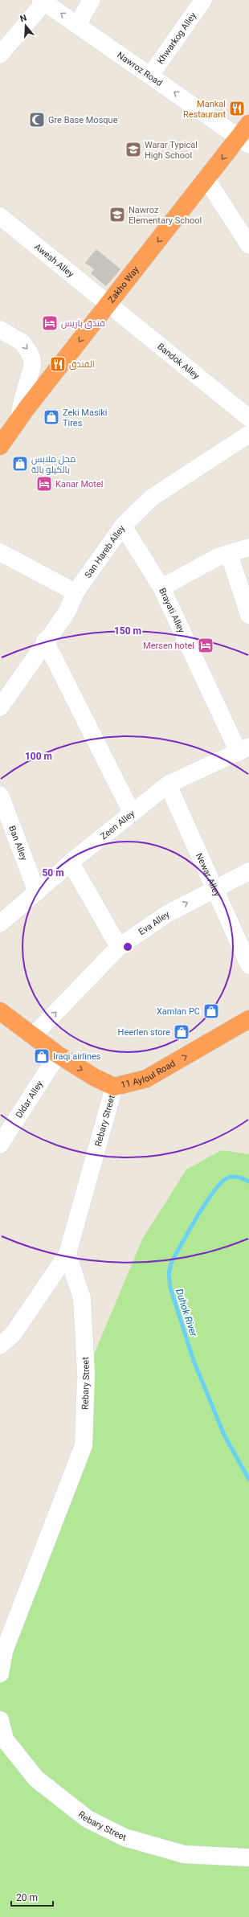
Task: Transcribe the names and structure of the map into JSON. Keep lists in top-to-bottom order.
{
  "streets": {
    "highway": ["Zakho Way", "11 Ayloul Road"],
    "street": [
      "Khwarkog Alley",
      "Nawroz Road",
      "Awesh Alley",
      "Bandok Alley",
      "San Hareb Alley",
      "Brayati Alley",
      "Zeen Alley",
      "Ban Alley",
      "Newar Alley",
      "Eva Alley",
      "Dldar Alley",
      "Rebary Street"
    ]
  },
  "crossings": [
    ["Khwarkog Alley", "Nawroz Road"],
    ["Nawroz Road", "Zakho Way"],
    ["Awesh Alley", "Zakho Way"],
    ["Awesh Alley", "Bandok Alley"],
    ["Zakho Way", "Bandok Alley"],
    ["San Hareb Alley", "Brayati Alley"],
    ["Brayati Alley", "Zeen Alley"],
    ["Zeen Alley", "Ban Alley"],
    ["Zeen Alley", "Newar Alley"],
    ["Newar Alley", "Eva Alley"],
    ["Eva Alley", "11 Ayloul Road"],
    ["11 Ayloul Road", "Dldar Alley"],
    ["11 Ayloul Road", "Rebary Street"]
  ],
  "one_way": [
    "Nawroz Road",
    "Zakho Way",
    "Eva Alley",
    "11 Ayloul Road"
  ],
  "water": ["Duhok River"],
  "places": {
    "restaurant": ["Mankal Restaurant", "الفندق"],
    "mosque": ["Gre Base Mosque"],
    "school or university": ["Warar Typical High School", "Nawroz Elementary School"],
    "hotel": ["فندق باريس", "Kanar Motel", "Mersen hotel"],
    "shop": [
      "Zeki Masiki Tires",
      "محل ملابس بالكيلو بالة",
      "Xamlan PC",
      "Heerlen store",
      "Iraqi airlines"
    ]
  },
  "scale_bar": "20 m",
  "north": "top",
  "rings": ["150 m", "100 m", "50 m"]
}
